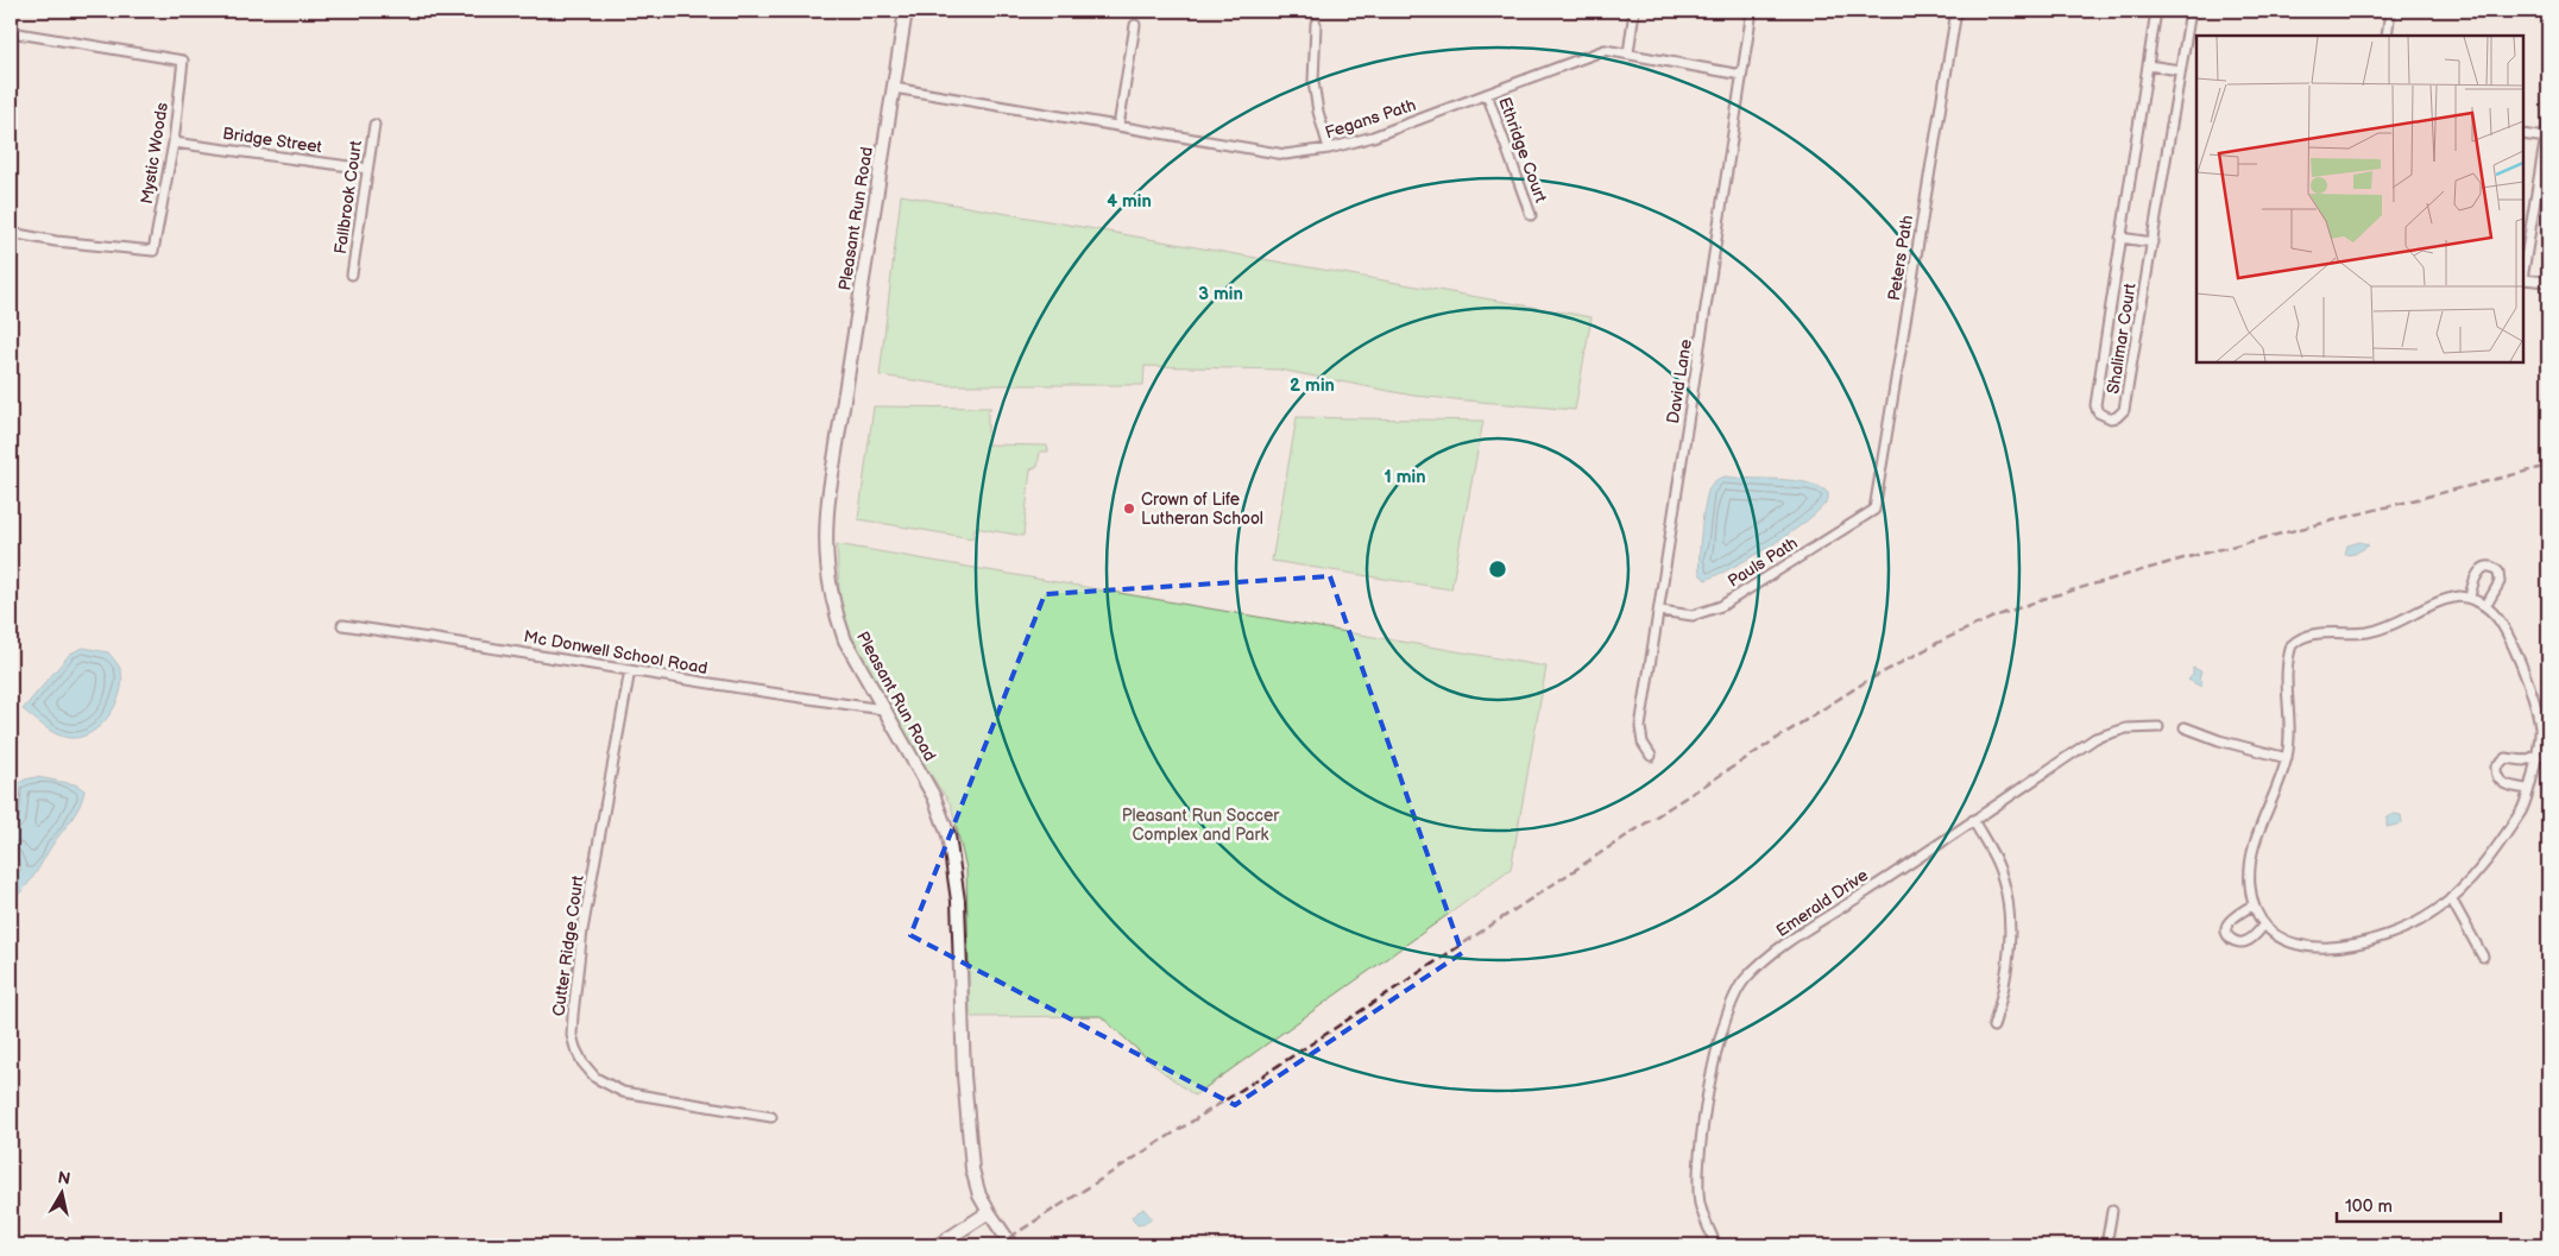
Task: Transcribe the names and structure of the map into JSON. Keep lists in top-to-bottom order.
{
  "streets": {
    "main road": ["Pleasant Run Road"],
    "street": [
      "Fegans Path",
      "Bridge Street",
      "Ethridge Court",
      "Mystic Woods",
      "Fallbrook Court",
      "Peters Path",
      "Shalimar Court",
      "David Lane",
      "Pauls Path",
      "Mc Donwell School Road",
      "Emerald Drive",
      "Cutter Ridge Court"
    ]
  },
  "crossings": [
    ["Fegans Path", "Ethridge Court"],
    ["Fegans Path", "Pleasant Run Road"],
    ["Fegans Path", "David Lane"],
    ["Bridge Street", "Mystic Woods"],
    ["Bridge Street", "Fallbrook Court"],
    ["Pleasant Run Road", "Mc Donwell School Road"],
    ["Peters Path", "Pauls Path"],
    ["David Lane", "Pauls Path"],
    ["Mc Donwell School Road", "Cutter Ridge Court"]
  ],
  "parks": ["Pleasant Run Soccer Complex and Park"],
  "places": ["Crown of Life Lutheran School"],
  "scale_bar": "100 m",
  "north": "top",
  "rings": [
    "4 min",
    "3 min",
    "2 min",
    "1 min"
  ]
}
